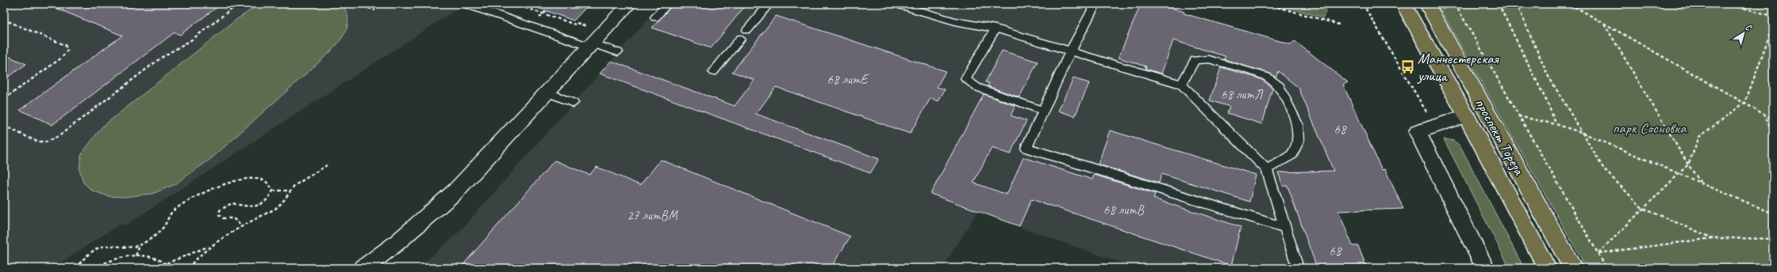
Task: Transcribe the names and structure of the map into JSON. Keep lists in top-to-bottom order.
{
  "streets": {
    "main road": ["проспект Тореза"]
  },
  "parks": ["парк Сосновка"],
  "places": {
    "bus stop": ["Манчестерская улица"]
  },
  "house_numbers": [
    "68 литЕ",
    "68 литЛ",
    "68",
    "68 литВ",
    "27 литВМ",
    "68"
  ],
  "north": "top right"
}
